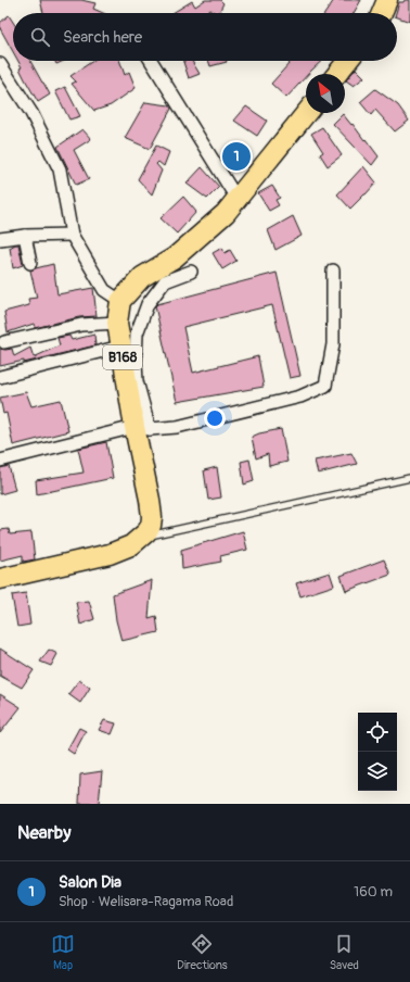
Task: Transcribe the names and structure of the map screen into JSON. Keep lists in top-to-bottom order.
{
  "streets": {
    "main road": ["B168"]
  },
  "north": "top left",
  "page": {
    "search": "Search here",
    "pins": "1",
    "heading": "Nearby",
    "list": [
      {
        "mark": "1",
        "name": "Salon Dia",
        "note": "Shop · Welisara-Ragama Road",
        "value": "160 m"
      }
    ],
    "nav": ["Map", "Directions", "Saved"]
  }
}
